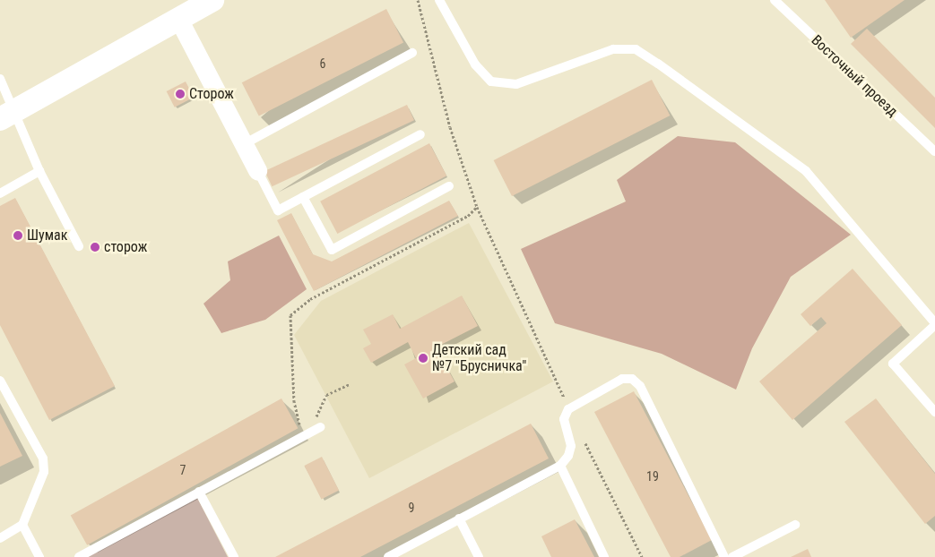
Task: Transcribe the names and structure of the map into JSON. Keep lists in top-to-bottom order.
{
  "streets": {
    "lane": ["Восточный проезд"]
  },
  "places": [
    "Сторож",
    "Шумак",
    "сторож",
    "Детский сад №7 \"Брусничка\""
  ],
  "house_numbers": [
    "6",
    "7",
    "19",
    "9"
  ]
}
